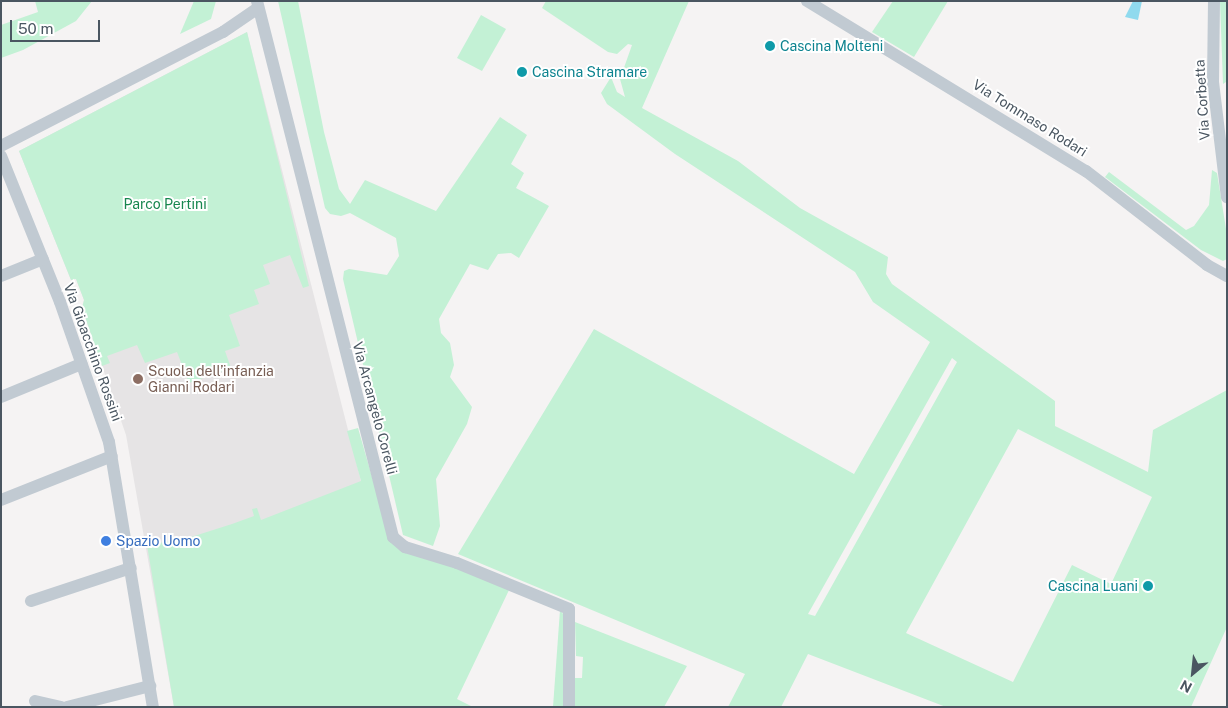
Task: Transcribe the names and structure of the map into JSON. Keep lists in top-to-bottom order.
{
  "streets": {
    "street": [
      "Via Corbetta",
      "Via Tommaso Rodari",
      "Via Gioacchino Rossini",
      "Via Arcangelo Corelli"
    ]
  },
  "parks": ["Parco Pertini"],
  "places": [
    "Cascina Molteni",
    "Cascina Stramare",
    "Scuola dell’infanzia Gianni Rodari",
    "Spazio Uomo",
    "Cascina Luani"
  ],
  "scale_bar": "50 m",
  "north": "bottom left"
}
